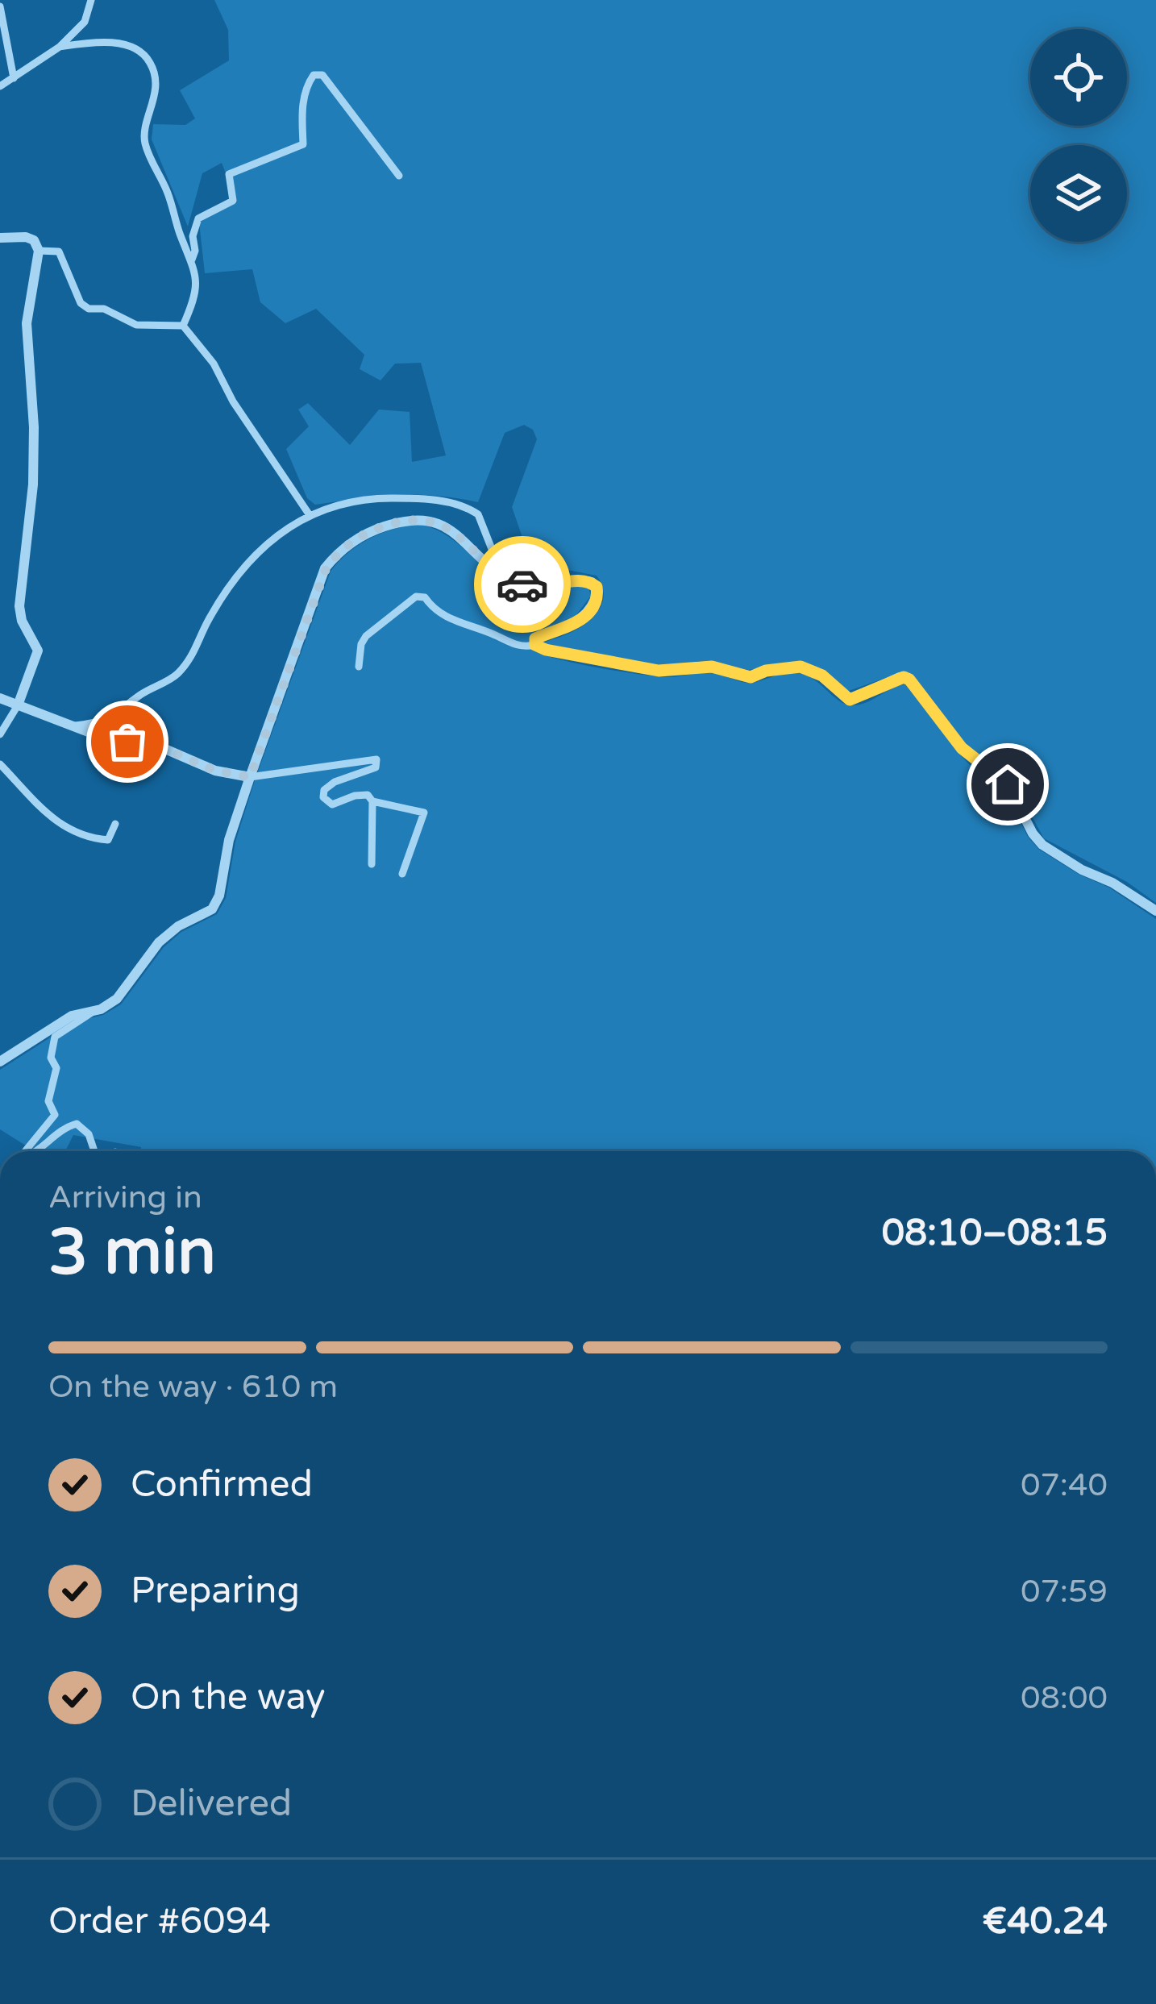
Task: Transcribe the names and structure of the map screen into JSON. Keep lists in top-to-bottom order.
{
  "page": {
    "heading": ["3 min", "Arriving in", "08:10–08:15"],
    "panel": ["Order #6094", "€40.24"],
    "bar": "On the way · 610 m",
    "list": [
      ["Confirmed", "07:40"],
      ["Preparing", "07:59"],
      ["On the way", "08:00"],
      "Delivered"
    ]
  }
}
